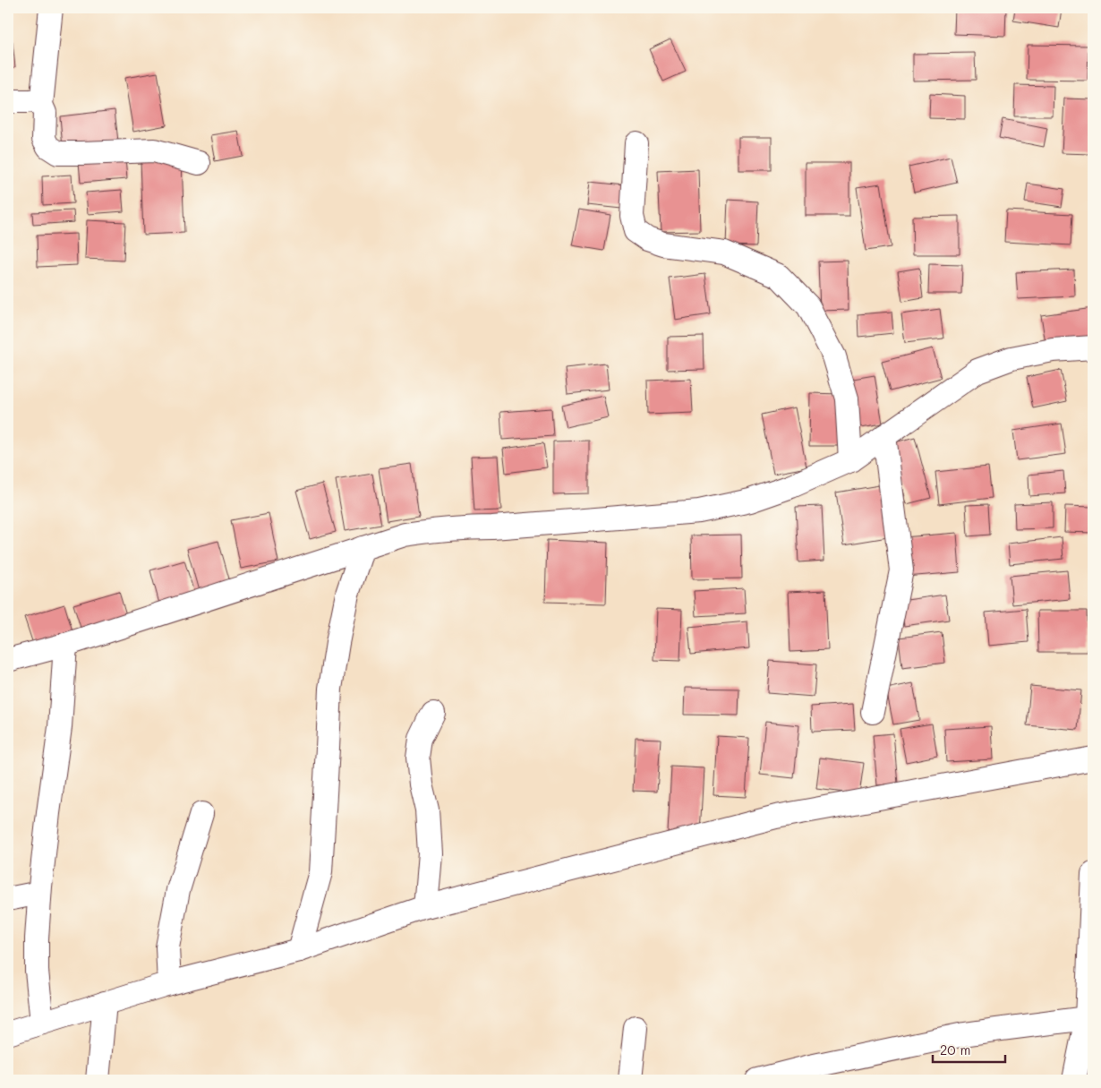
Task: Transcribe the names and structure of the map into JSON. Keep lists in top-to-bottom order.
{
  "scale_bar": "20 m"
}
